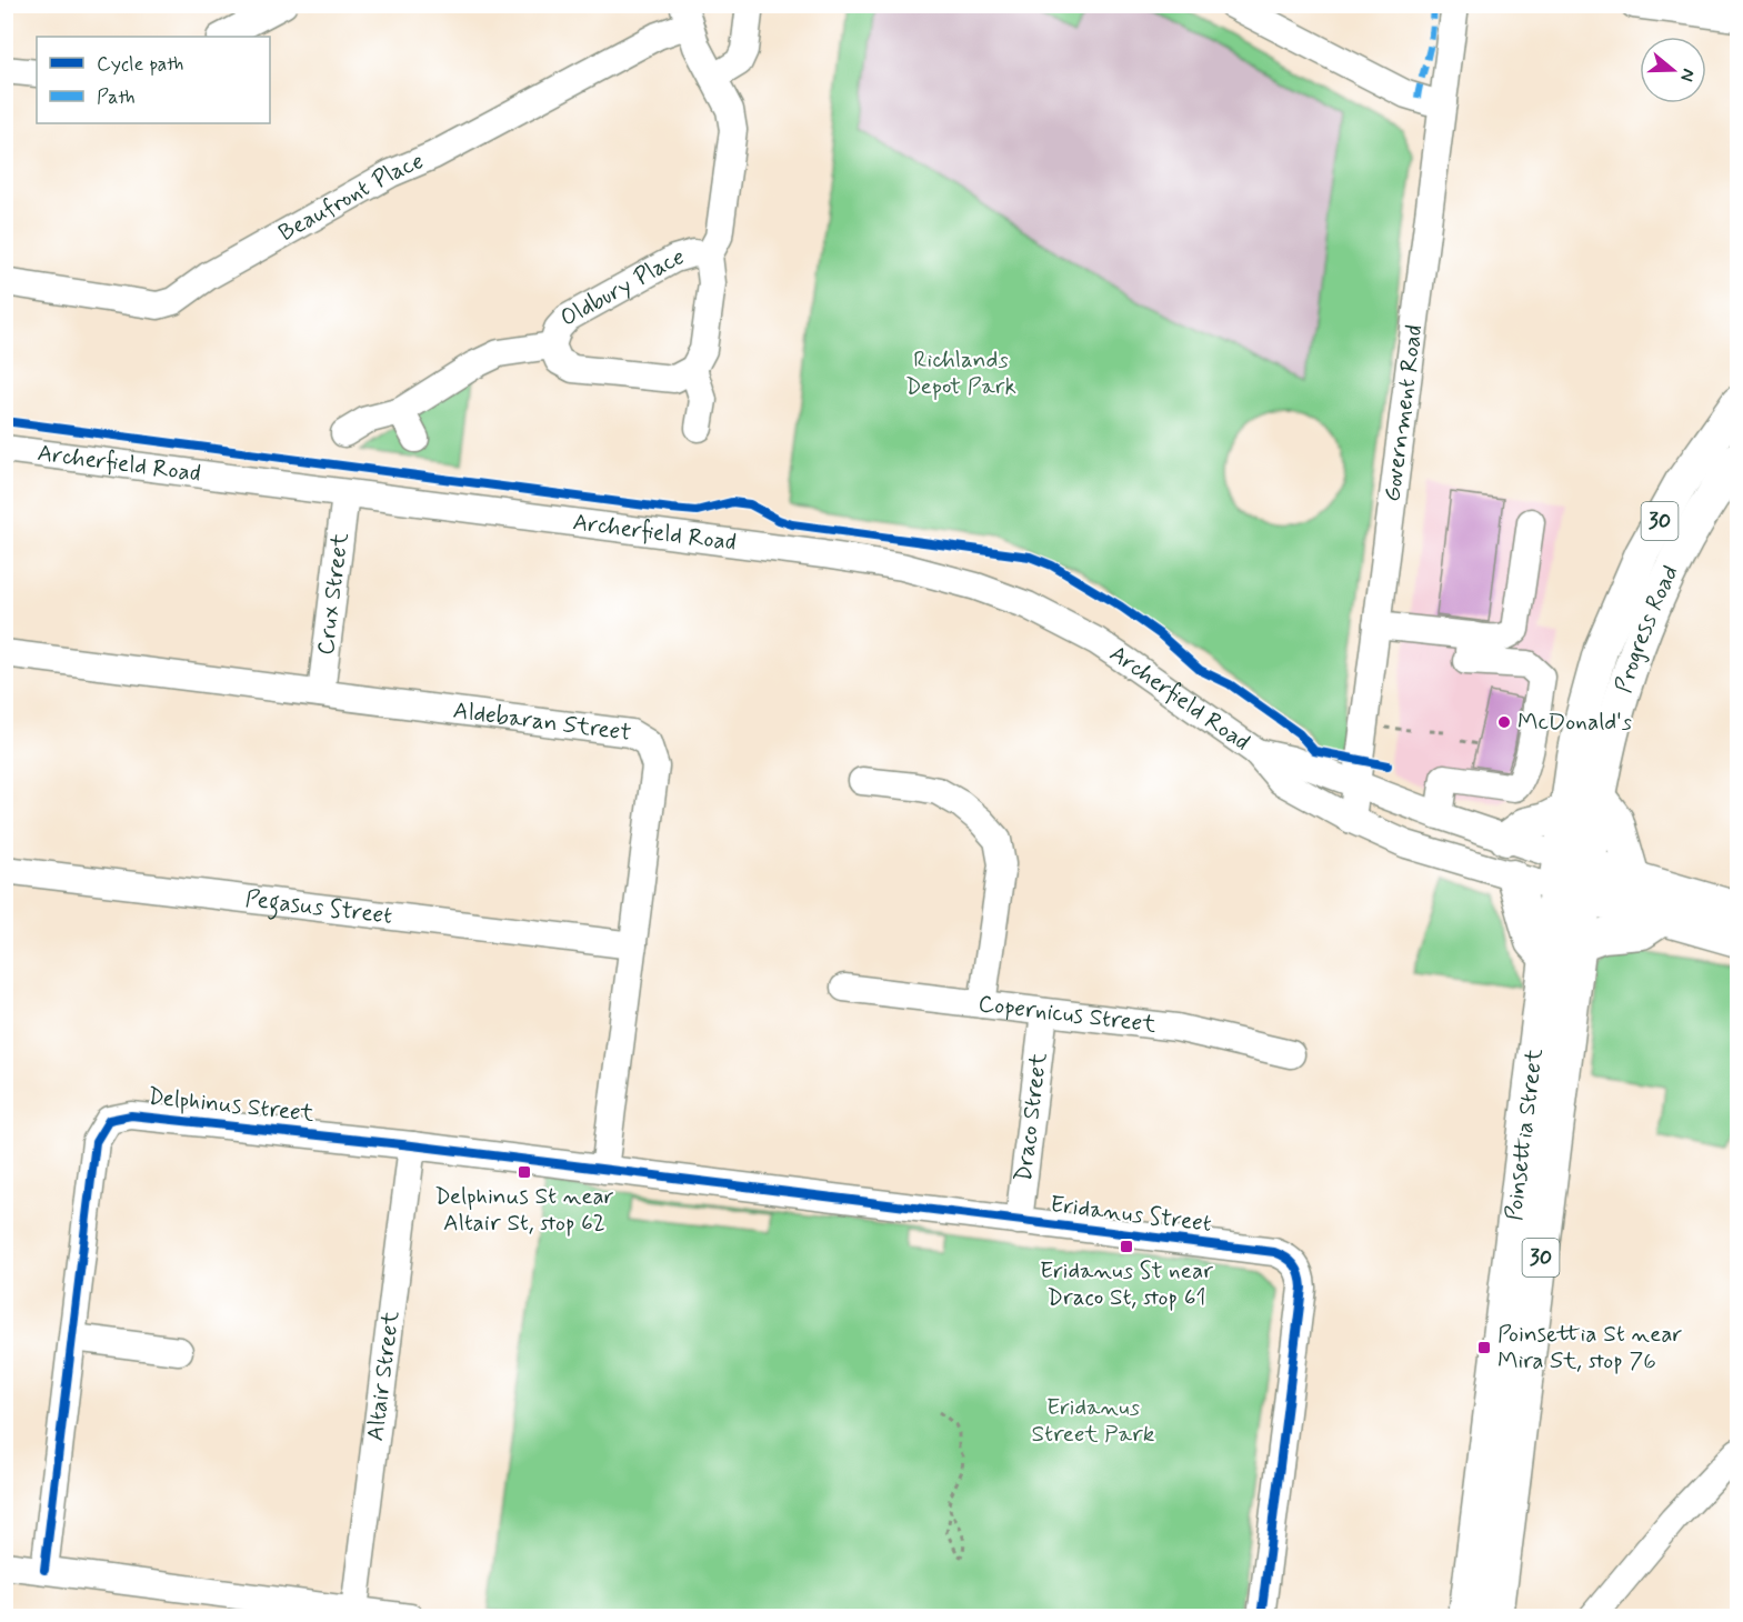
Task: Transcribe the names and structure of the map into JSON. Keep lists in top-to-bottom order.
{
  "streets": {
    "main road": [
      "Archerfield Road",
      "30",
      "Progress Road",
      "Poinsettia Street"
    ],
    "street": [
      "Beaufront Place",
      "Oldbury Place",
      "Government Road",
      "Crux Street",
      "Aldebaran Street",
      "Pegasus Street",
      "Copernicus Street",
      "Delphinus Street",
      "Draco Street",
      "Eridanus Street",
      "Altair Street"
    ]
  },
  "crossings": [
    ["Beaufront Place", "Oldbury Place"],
    ["Government Road", "Archerfield Road"],
    ["Archerfield Road", "Crux Street"],
    ["Archerfield Road", "Progress Road"],
    ["Archerfield Road", "Poinsettia Street"],
    ["Crux Street", "Aldebaran Street"],
    ["Progress Road", "Poinsettia Street"],
    ["Aldebaran Street", "Pegasus Street"],
    ["Aldebaran Street", "Delphinus Street"],
    ["Aldebaran Street", "Eridanus Street"],
    ["Copernicus Street", "Draco Street"],
    ["Delphinus Street", "Eridanus Street"],
    ["Delphinus Street", "Altair Street"],
    ["Draco Street", "Eridanus Street"]
  ],
  "parks": ["Richlands Depot Park", "Eridanus Street Park"],
  "places": {
    "other": ["McDonald's"],
    "transit": ["Delphinus St near Altair St, stop 62", "Eridanus St near Draco St, stop 61", "Poinsettia St near Mira St, stop 76"]
  },
  "legend": ["Cycle path", "Path"],
  "north": "right"
}
